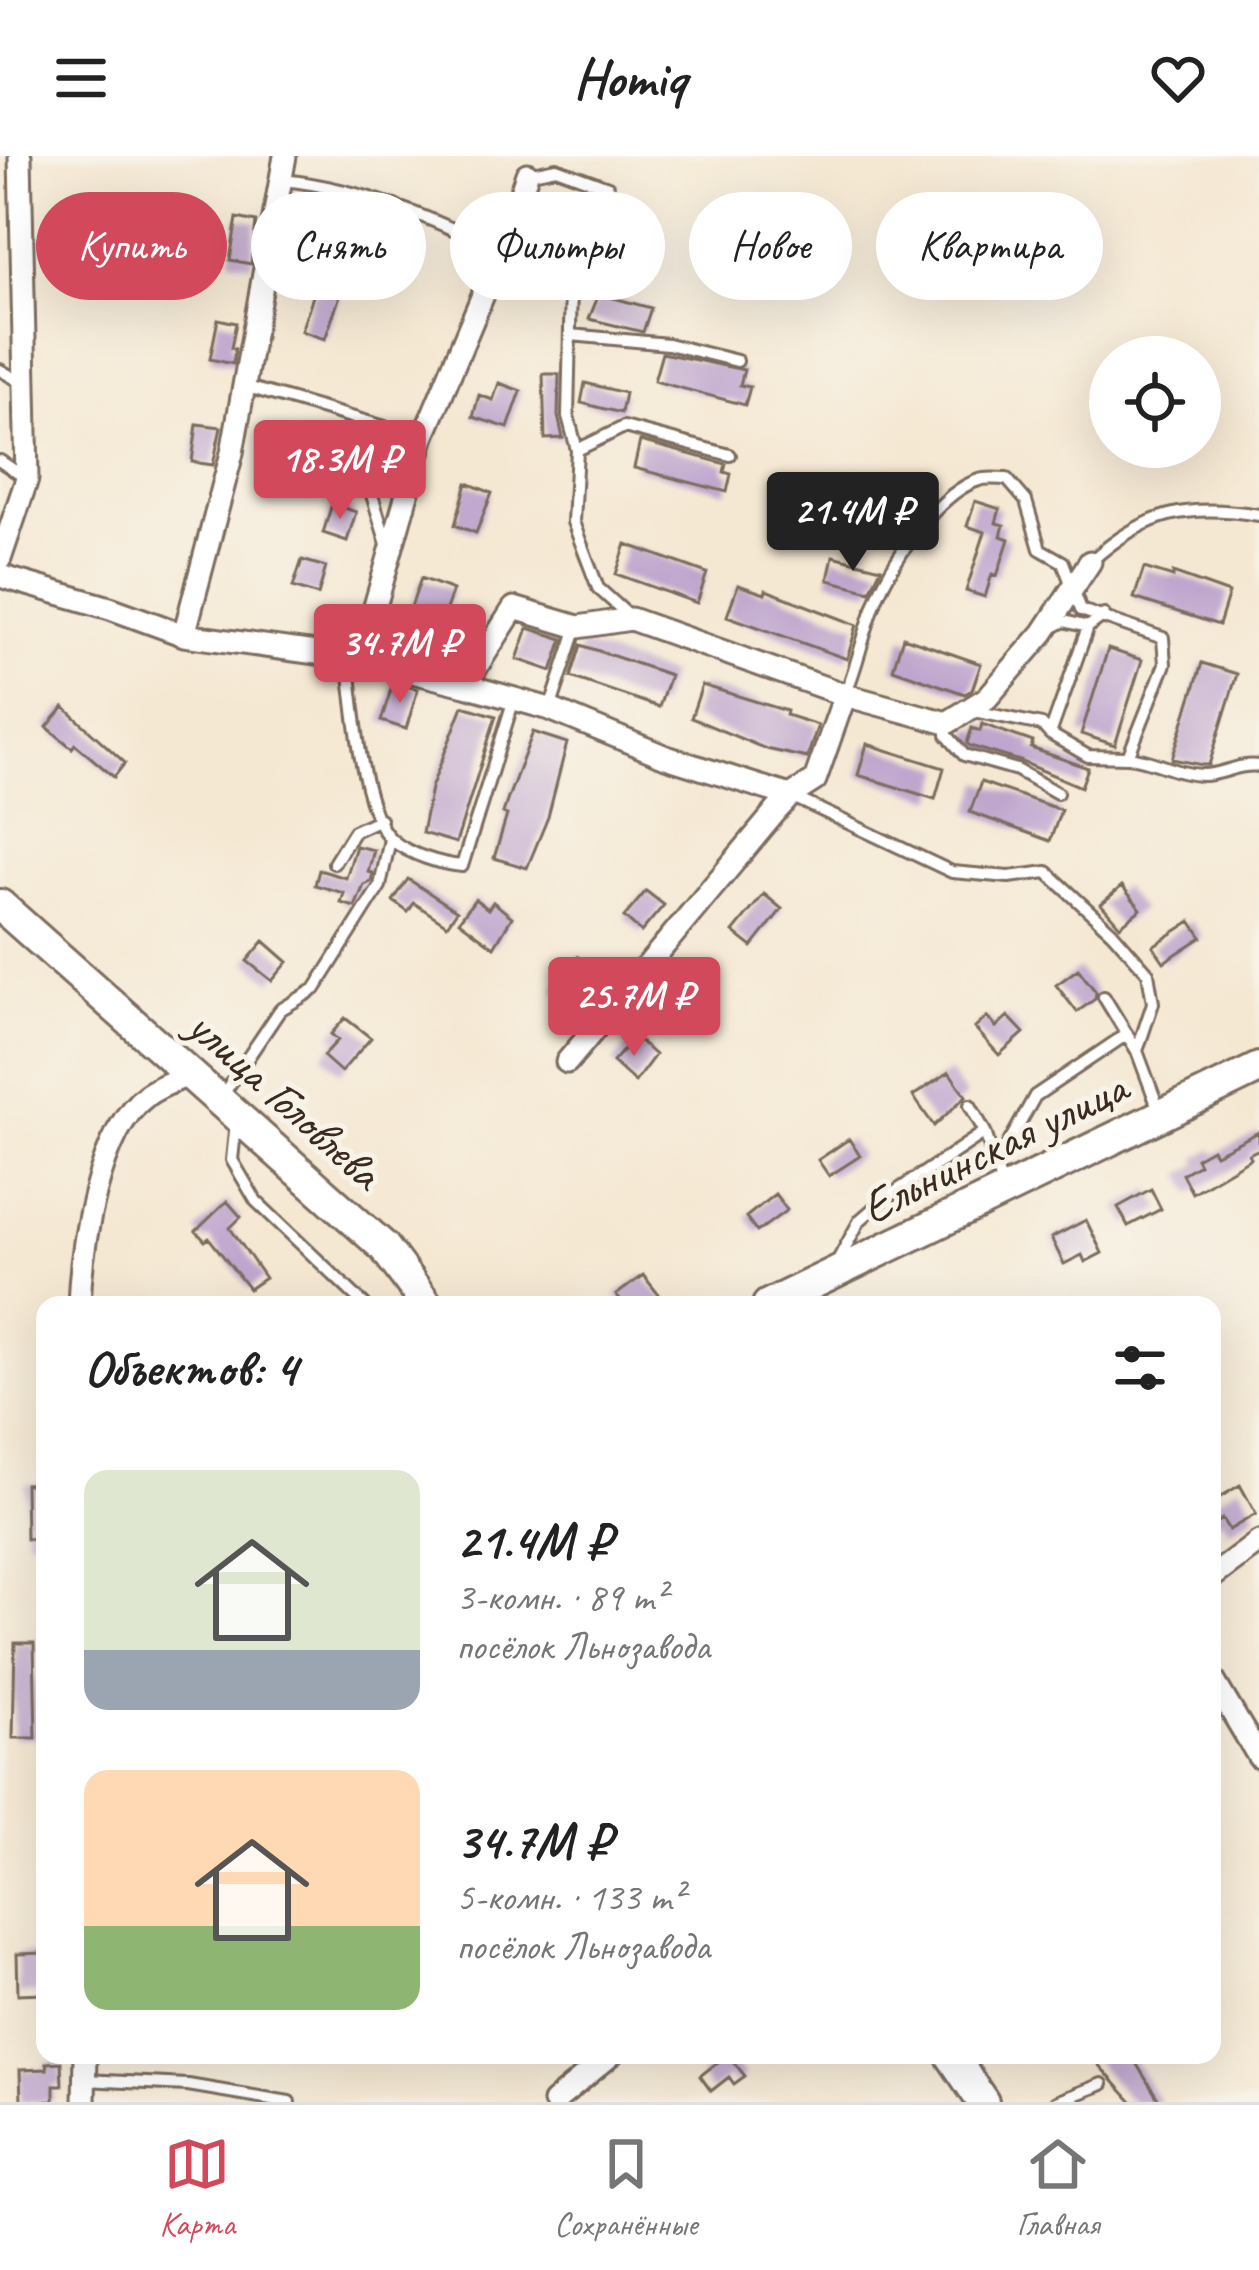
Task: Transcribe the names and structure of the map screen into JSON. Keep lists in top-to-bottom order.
{
  "streets": {
    "main road": ["улица Головлева", "Ельнинская улица"]
  },
  "page": {
    "header": "Homiq",
    "chip": [
      "Купить",
      "Снять",
      "Фильтры",
      "Новое",
      "Квартира"
    ],
    "price": [
      "18.3M ₽",
      "21.4M ₽",
      "34.7M ₽",
      "25.7M ₽"
    ],
    "heading": "Объектов: 4",
    "list": [
      {
        "name": "21.4M ₽",
        "note": "3-комн. · 89 m² · посёлок Льнозавода"
      },
      {
        "name": "34.7M ₽",
        "note": "5-комн. · 133 m² · посёлок Льнозавода"
      }
    ],
    "tabs": ["Карта", "Сохранённые", "Главная"]
  }
}
